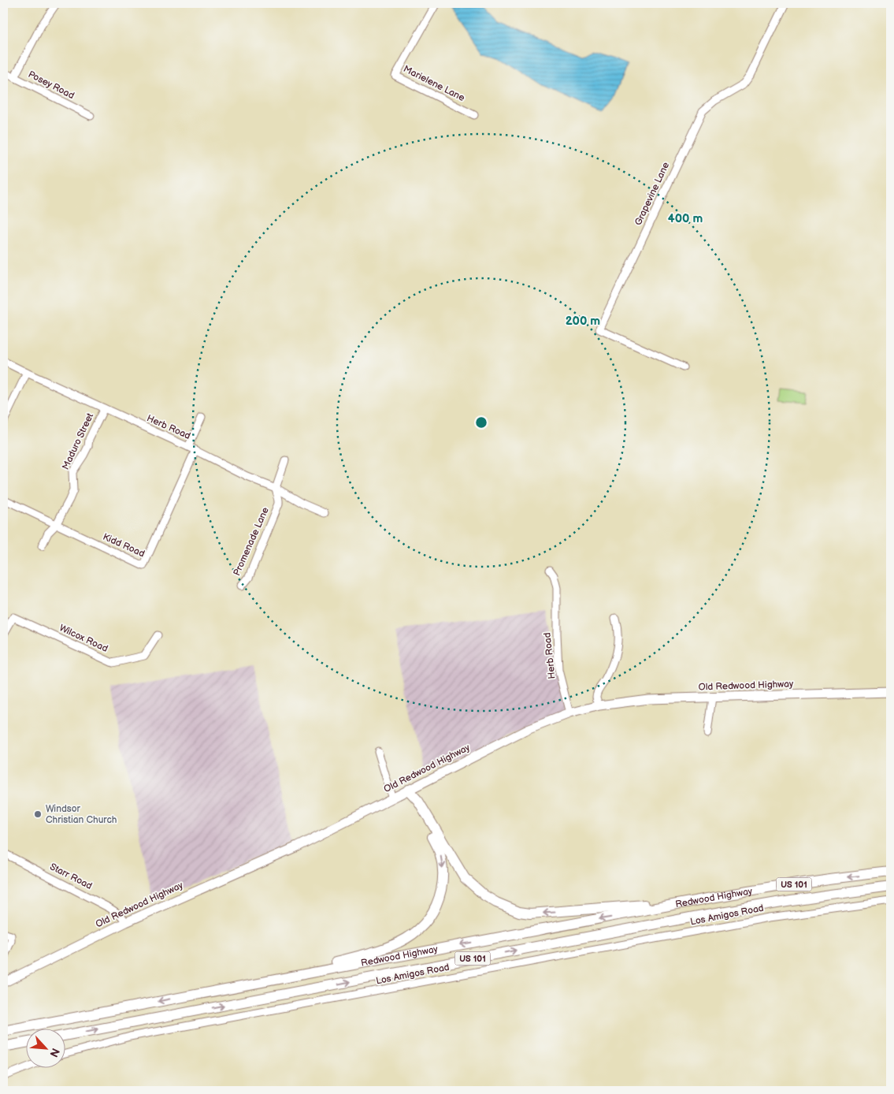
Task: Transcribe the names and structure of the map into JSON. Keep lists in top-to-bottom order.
{
  "streets": {
    "highway": ["US 101", "Redwood Highway"],
    "main road": ["Old Redwood Highway"],
    "street": [
      "Marielene Lane",
      "Posey Road",
      "Grapevine Lane",
      "Herb Road",
      "Maduro Street",
      "Promenade Lane",
      "Kidd Road",
      "Wilcox Road",
      "Starr Road",
      "Los Amigos Road"
    ]
  },
  "crossings": [
    ["Herb Road", "Maduro Street"],
    ["Herb Road", "Promenade Lane"],
    ["Herb Road", "Kidd Road"],
    ["Herb Road", "Old Redwood Highway"],
    ["Maduro Street", "Kidd Road"],
    ["Old Redwood Highway", "Starr Road"]
  ],
  "places": ["Windsor Christian Church"],
  "north": "bottom right",
  "rings": ["400 m", "200 m"]
}
